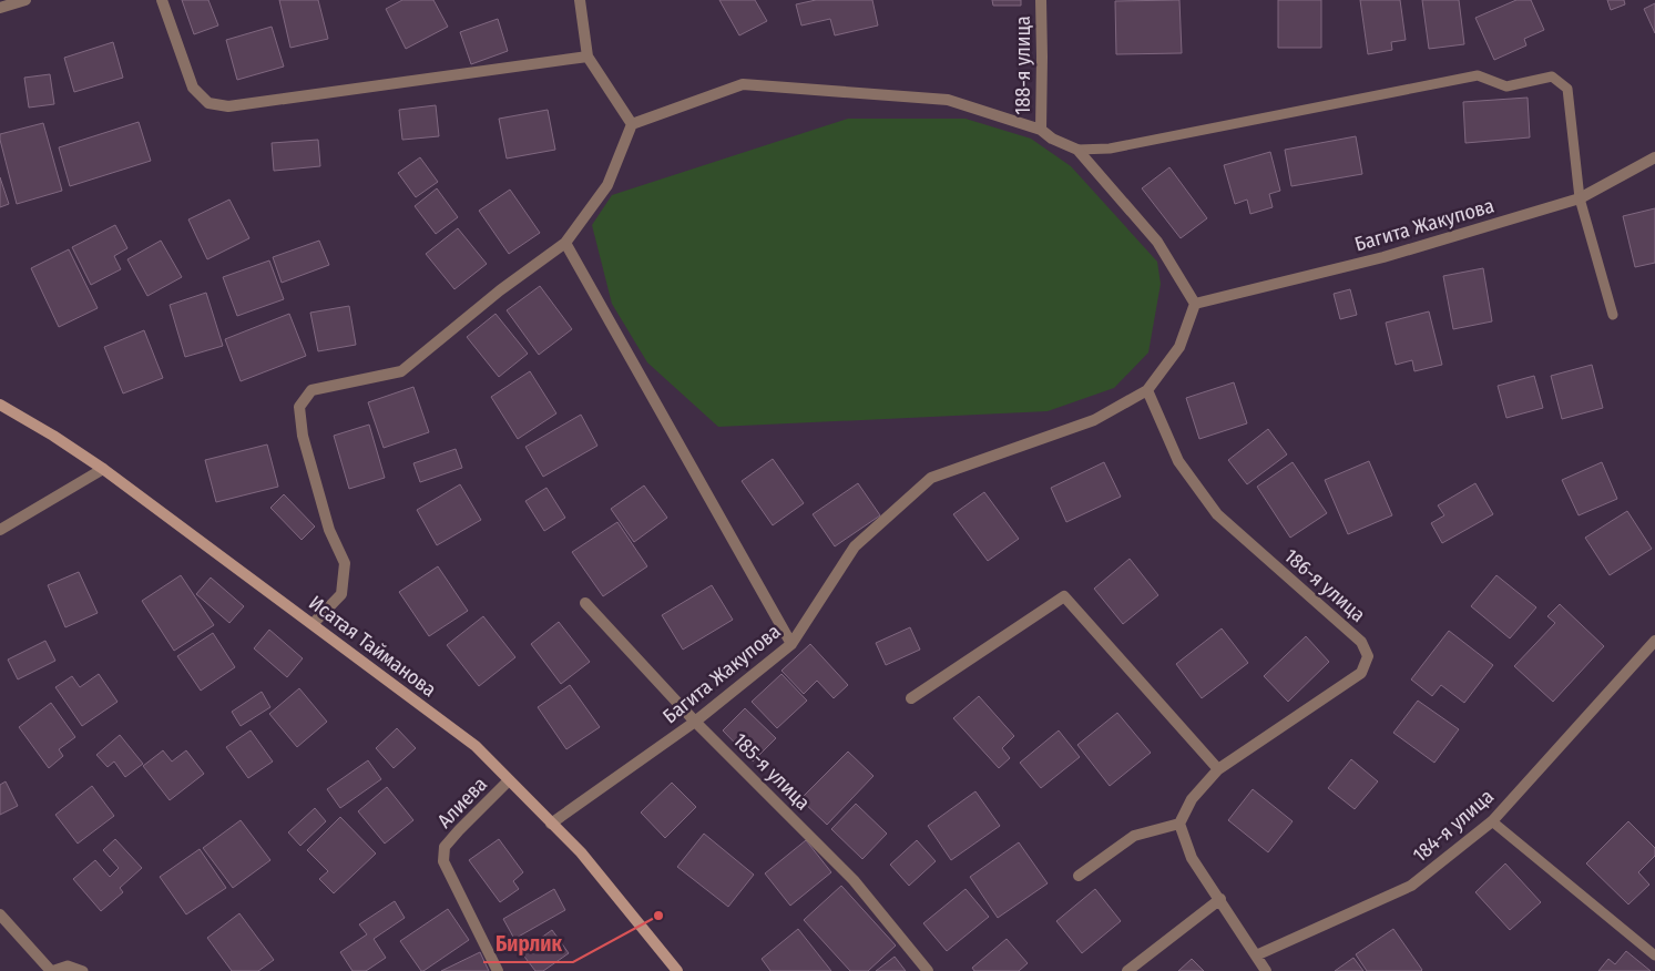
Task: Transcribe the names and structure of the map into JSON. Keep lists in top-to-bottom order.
{
  "streets": {
    "street": [
      "188-я улица",
      "Багита Жакупова",
      "186-я улица",
      "Исатая Тайманова",
      "185-я улица",
      "Алиева",
      "184-я улица"
    ]
  },
  "crossings": [
    ["Багита Жакупова", "186-я улица"],
    ["Багита Жакупова", "Исатая Тайманова"],
    ["Багита Жакупова", "185-я улица"],
    ["Исатая Тайманова", "Алиева"]
  ],
  "places": ["Бирлик"]
}
